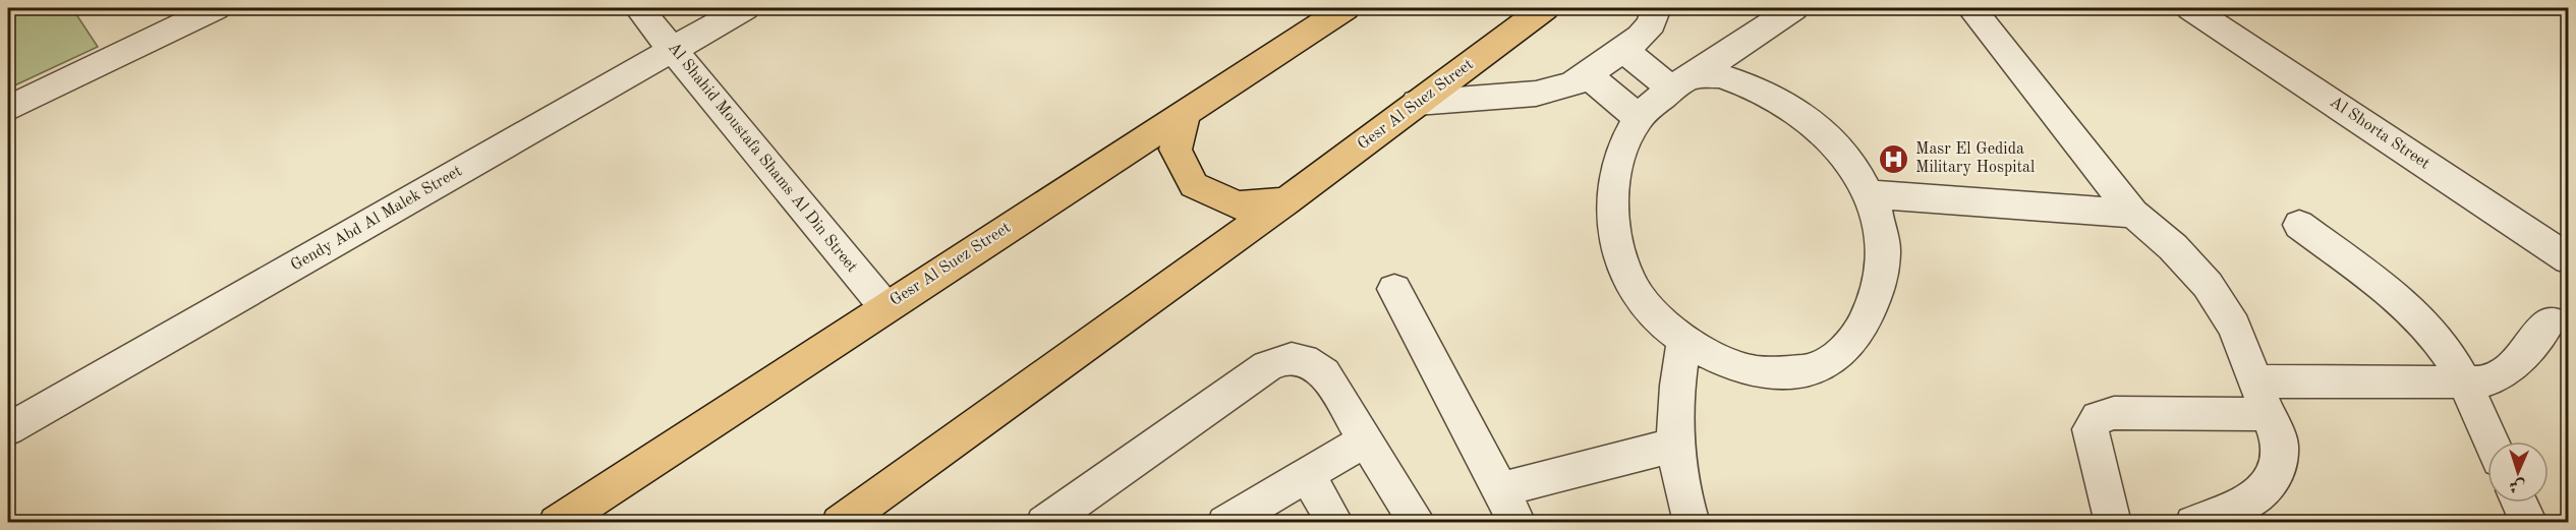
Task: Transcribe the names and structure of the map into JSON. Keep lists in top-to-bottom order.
{
  "streets": {
    "main road": ["Gesr Al Suez Street"],
    "street": ["Al Shorta Street", "Al Shahid Moustafa Shams Al Din Street", "Gendy Abd Al Malek Street"]
  },
  "crossings": [
    ["Gesr Al Suez Street", "Al Shahid Moustafa Shams Al Din Street"],
    ["Al Shahid Moustafa Shams Al Din Street", "Gendy Abd Al Malek Street"]
  ],
  "places": {
    "hospital": ["Masr El Gedida Military Hospital"]
  },
  "north": "bottom"
}
